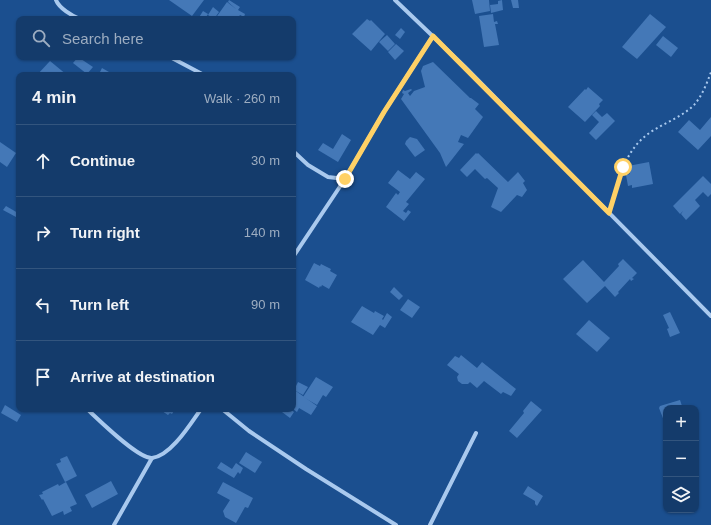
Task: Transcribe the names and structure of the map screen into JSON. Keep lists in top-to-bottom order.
{
  "page": {
    "search": "Search here",
    "heading": ["4 min", "Walk · 260 m"],
    "list": [
      ["Continue", "30 m"],
      ["Turn right", "140 m"],
      ["Turn left", "90 m"],
      "Arrive at destination"
    ],
    "map_buttons": ["+", "−"]
  }
}
